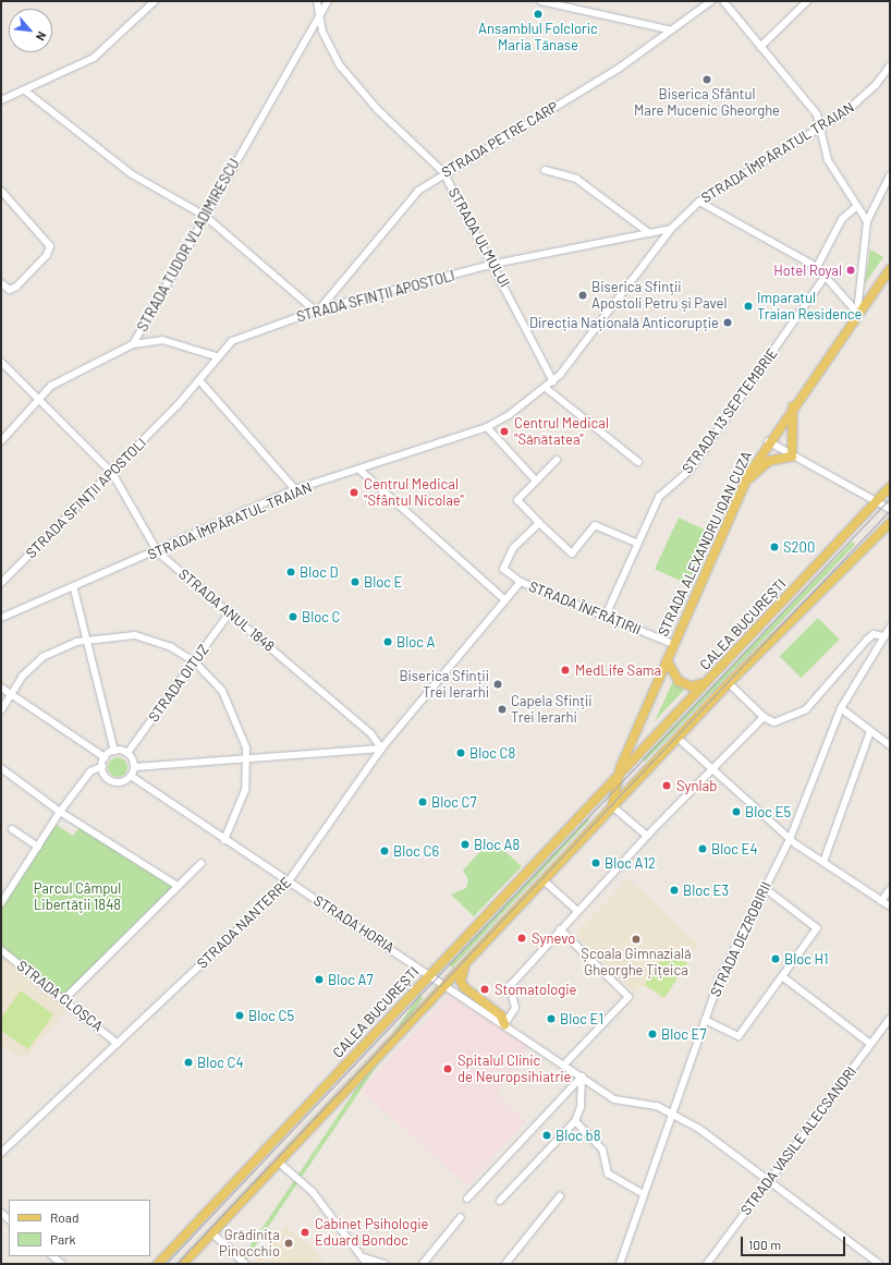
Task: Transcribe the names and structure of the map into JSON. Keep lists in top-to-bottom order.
{
  "streets": {
    "main road": ["STRADA ALEXANDRU IOAN CUZA", "CALEA BUCUREȘTI"],
    "street": [
      "STRADA PETRE CARP",
      "STRADA ÎMPĂRATUL TRAIAN",
      "STRADA ULMULUI",
      "STRADA TUDOR VLADIMIRESCU",
      "STRADA SFINȚII APOSTOLI",
      "STRADA 13 SEPTEMBRIE",
      "STRADA ÎNFRĂȚIRII",
      "STRADA ANUL 1848",
      "STRADA OITUZ",
      "STRADA NANTERRE",
      "STRADA HORIA",
      "STRADA DEZROBIRII",
      "STRADA CLOȘCA",
      "STRADA VASILE ALECSANDRI"
    ]
  },
  "crossings": [
    ["STRADA PETRE CARP", "STRADA ULMULUI"],
    ["STRADA PETRE CARP", "STRADA SFINȚII APOSTOLI"],
    ["STRADA ÎMPĂRATUL TRAIAN", "STRADA ULMULUI"],
    ["STRADA ÎMPĂRATUL TRAIAN", "STRADA SFINȚII APOSTOLI"],
    ["STRADA ÎMPĂRATUL TRAIAN", "STRADA ANUL 1848"],
    ["STRADA ULMULUI", "STRADA TUDOR VLADIMIRESCU"],
    ["STRADA ULMULUI", "STRADA SFINȚII APOSTOLI"],
    ["STRADA TUDOR VLADIMIRESCU", "STRADA ANUL 1848"],
    ["STRADA SFINȚII APOSTOLI", "STRADA ANUL 1848"],
    ["STRADA 13 SEPTEMBRIE", "STRADA ÎNFRĂȚIRII"],
    ["STRADA ALEXANDRU IOAN CUZA", "STRADA ÎNFRĂȚIRII"],
    ["STRADA ALEXANDRU IOAN CUZA", "CALEA BUCUREȘTI"],
    ["STRADA ÎNFRĂȚIRII", "STRADA NANTERRE"],
    ["STRADA ANUL 1848", "STRADA OITUZ"],
    ["STRADA ANUL 1848", "STRADA NANTERRE"],
    ["CALEA BUCUREȘTI", "STRADA HORIA"],
    ["STRADA OITUZ", "STRADA HORIA"],
    ["STRADA NANTERRE", "STRADA HORIA"],
    ["STRADA NANTERRE", "STRADA CLOȘCA"],
    ["STRADA HORIA", "STRADA DEZROBIRII"],
    ["STRADA HORIA", "STRADA VASILE ALECSANDRI"]
  ],
  "parks": ["Parcul Câmpul Libertății 1848"],
  "places": [
    "Ansamblul Folcloric Maria Tănase",
    "Biserica Sfântul Mare Mucenic Gheorghe",
    "Hotel Royal",
    "Biserica Sfinții Apostoli Petru și Pavel",
    "Imparatul Traian Residence",
    "Direcția Națională Anticorupție",
    "Centrul Medical \"Sănătatea\"",
    "Centrul Medical \"Sfântul Nicolae\"",
    "S200",
    "Bloc D",
    "Bloc E",
    "Bloc C",
    "Bloc A",
    "MedLife Sama",
    "Biserica Sfinții Trei Ierarhi",
    "Capela Sfinții Trei Ierarhi",
    "Bloc C8",
    "Synlab",
    "Bloc C7",
    "Bloc E5",
    "Bloc A8",
    "Bloc E4",
    "Bloc C6",
    "Bloc A12",
    "Bloc E3",
    "Synevo",
    "Școala Gimnazială Gheorghe Țițeica",
    "Bloc H1",
    "Bloc A7",
    "Stomatologie",
    "Bloc C5",
    "Bloc E1",
    "Bloc E7",
    "Bloc C4",
    "Spitalul Clinic de Neuropsihiatrie",
    "Bloc b8",
    "Cabinet Psihologie Eduard Bondoc",
    "Grădinița Pinocchio"
  ],
  "legend": ["Road", "Park"],
  "scale_bar": "100 m",
  "north": "bottom right"
}
